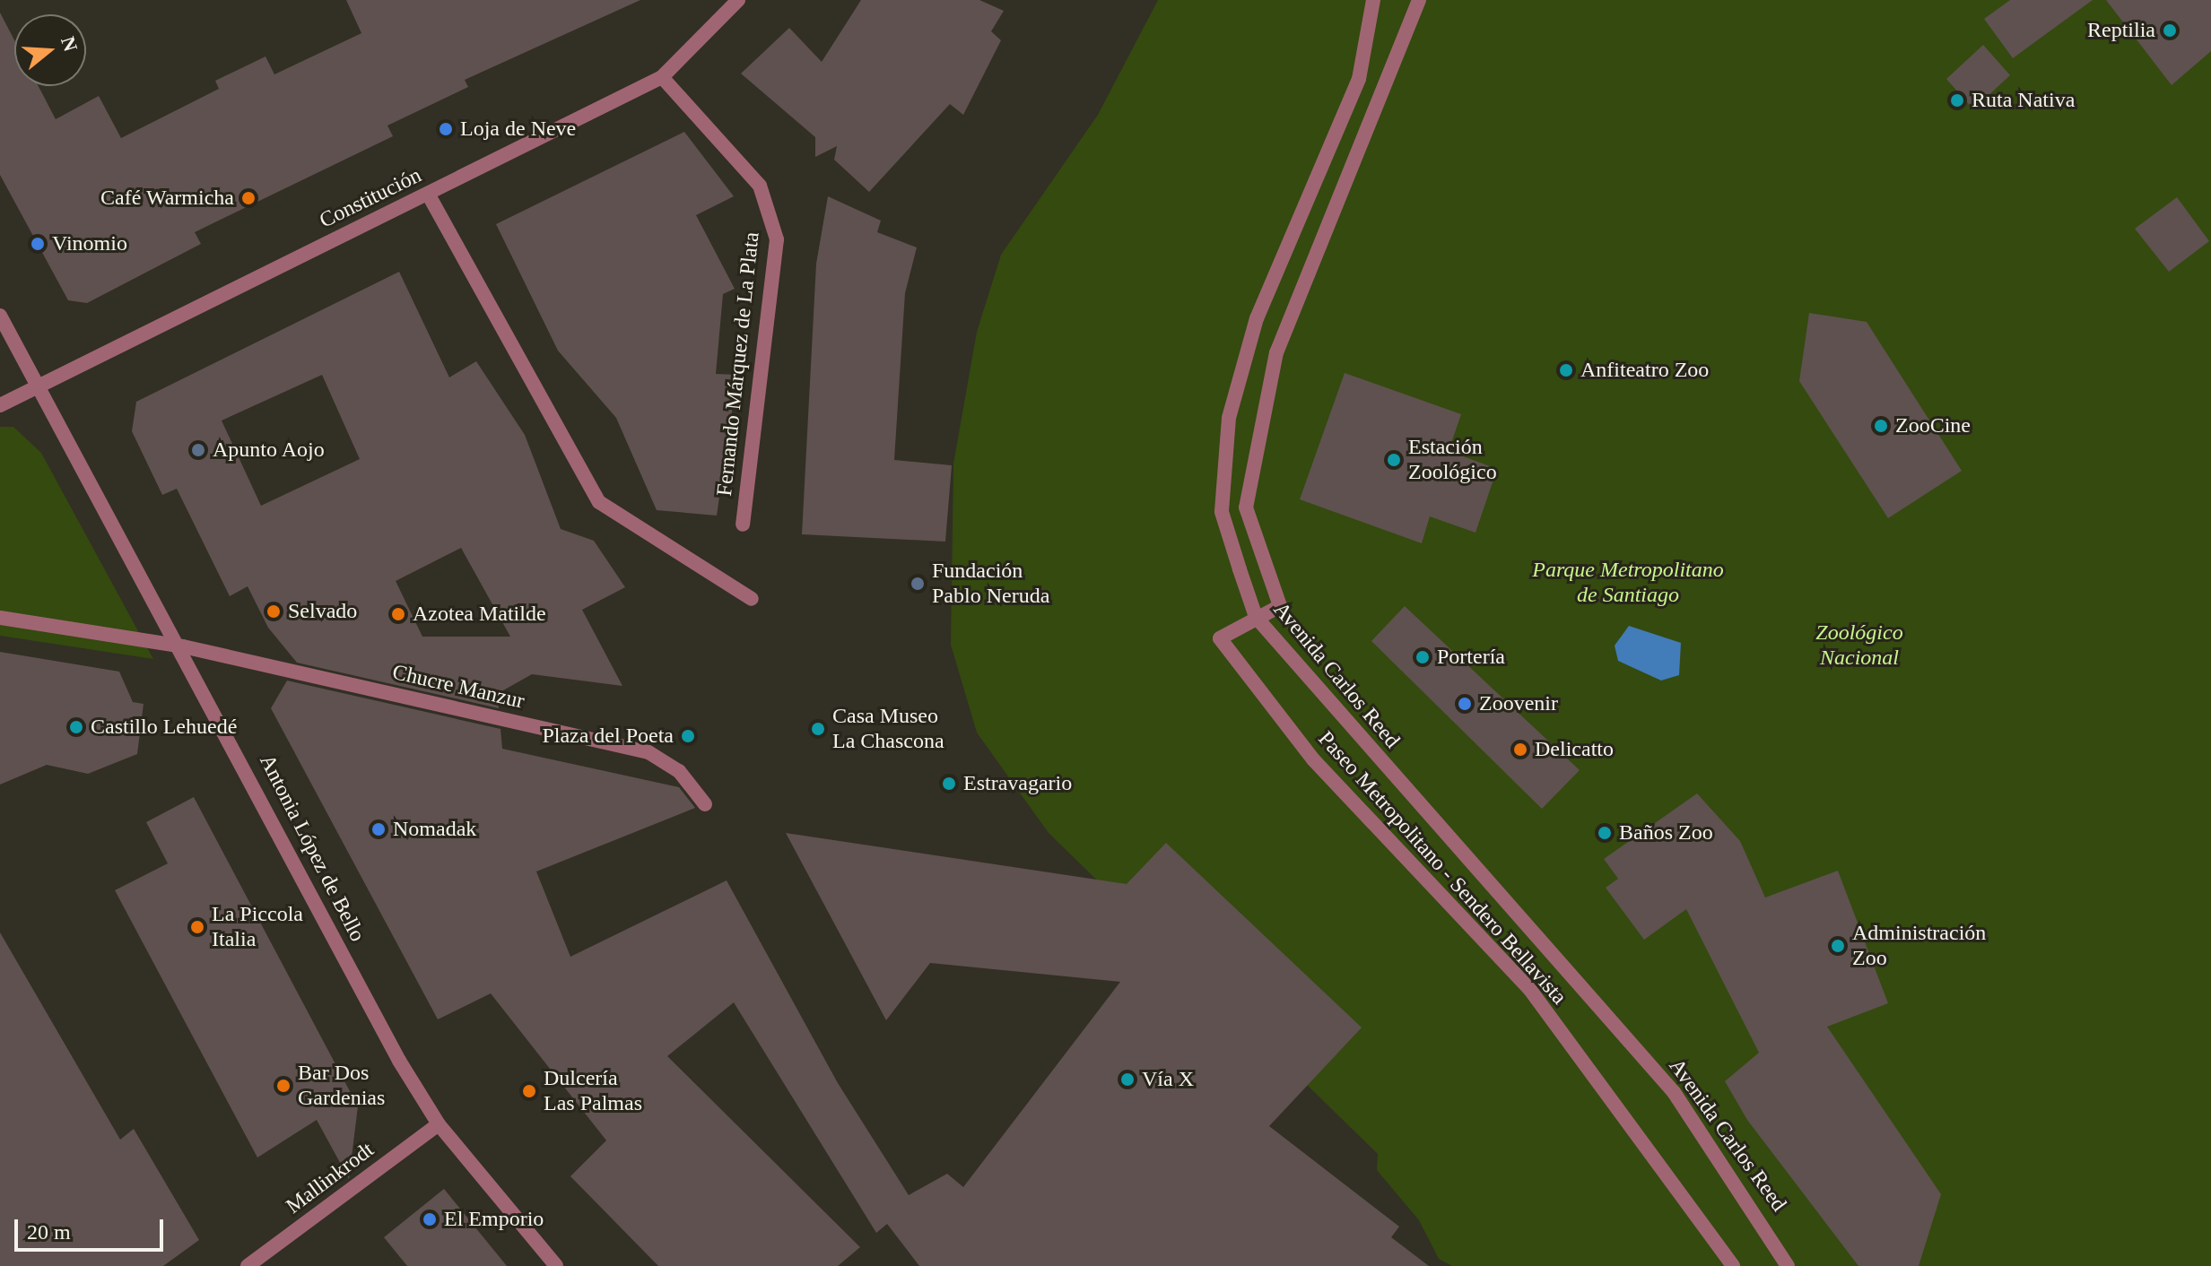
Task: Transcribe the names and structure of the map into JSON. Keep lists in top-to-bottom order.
{
  "streets": {
    "street": [
      "Constitución",
      "Fernando Márquez de La Plata",
      "Avenida Carlos Reed",
      "Chucre Manzur",
      "Antonia López de Bello",
      "Paseo Metropolitano - Sendero Bellavista",
      "Mallinkrodt"
    ]
  },
  "crossings": [
    ["Constitución", "Fernando Márquez de La Plata"],
    ["Constitución", "Antonia López de Bello"],
    ["Avenida Carlos Reed", "Paseo Metropolitano - Sendero Bellavista"],
    ["Chucre Manzur", "Antonia López de Bello"],
    ["Antonia López de Bello", "Mallinkrodt"]
  ],
  "parks": ["Parque Metropolitano de Santiago", "Zoológico Nacional"],
  "places": [
    "Reptilia",
    "Ruta Nativa",
    "Loja de Neve",
    "Café Warmicha",
    "Vinomio",
    "Anfiteatro Zoo",
    "ZooCine",
    "Apunto Aojo",
    "Estación Zoológico",
    "Fundación Pablo Neruda",
    "Selvado",
    "Azotea Matilde",
    "Portería",
    "Zoovenir",
    "Castillo Lehuedé",
    "Casa Museo La Chascona",
    "Plaza del Poeta",
    "Delicatto",
    "Estravagario",
    "Nomadak",
    "Baños Zoo",
    "La Piccola Italia",
    "Administración Zoo",
    "Vía X",
    "Bar Dos Gardenias",
    "Dulcería Las Palmas",
    "El Emporio"
  ],
  "scale_bar": "20 m",
  "north": "right"
}
